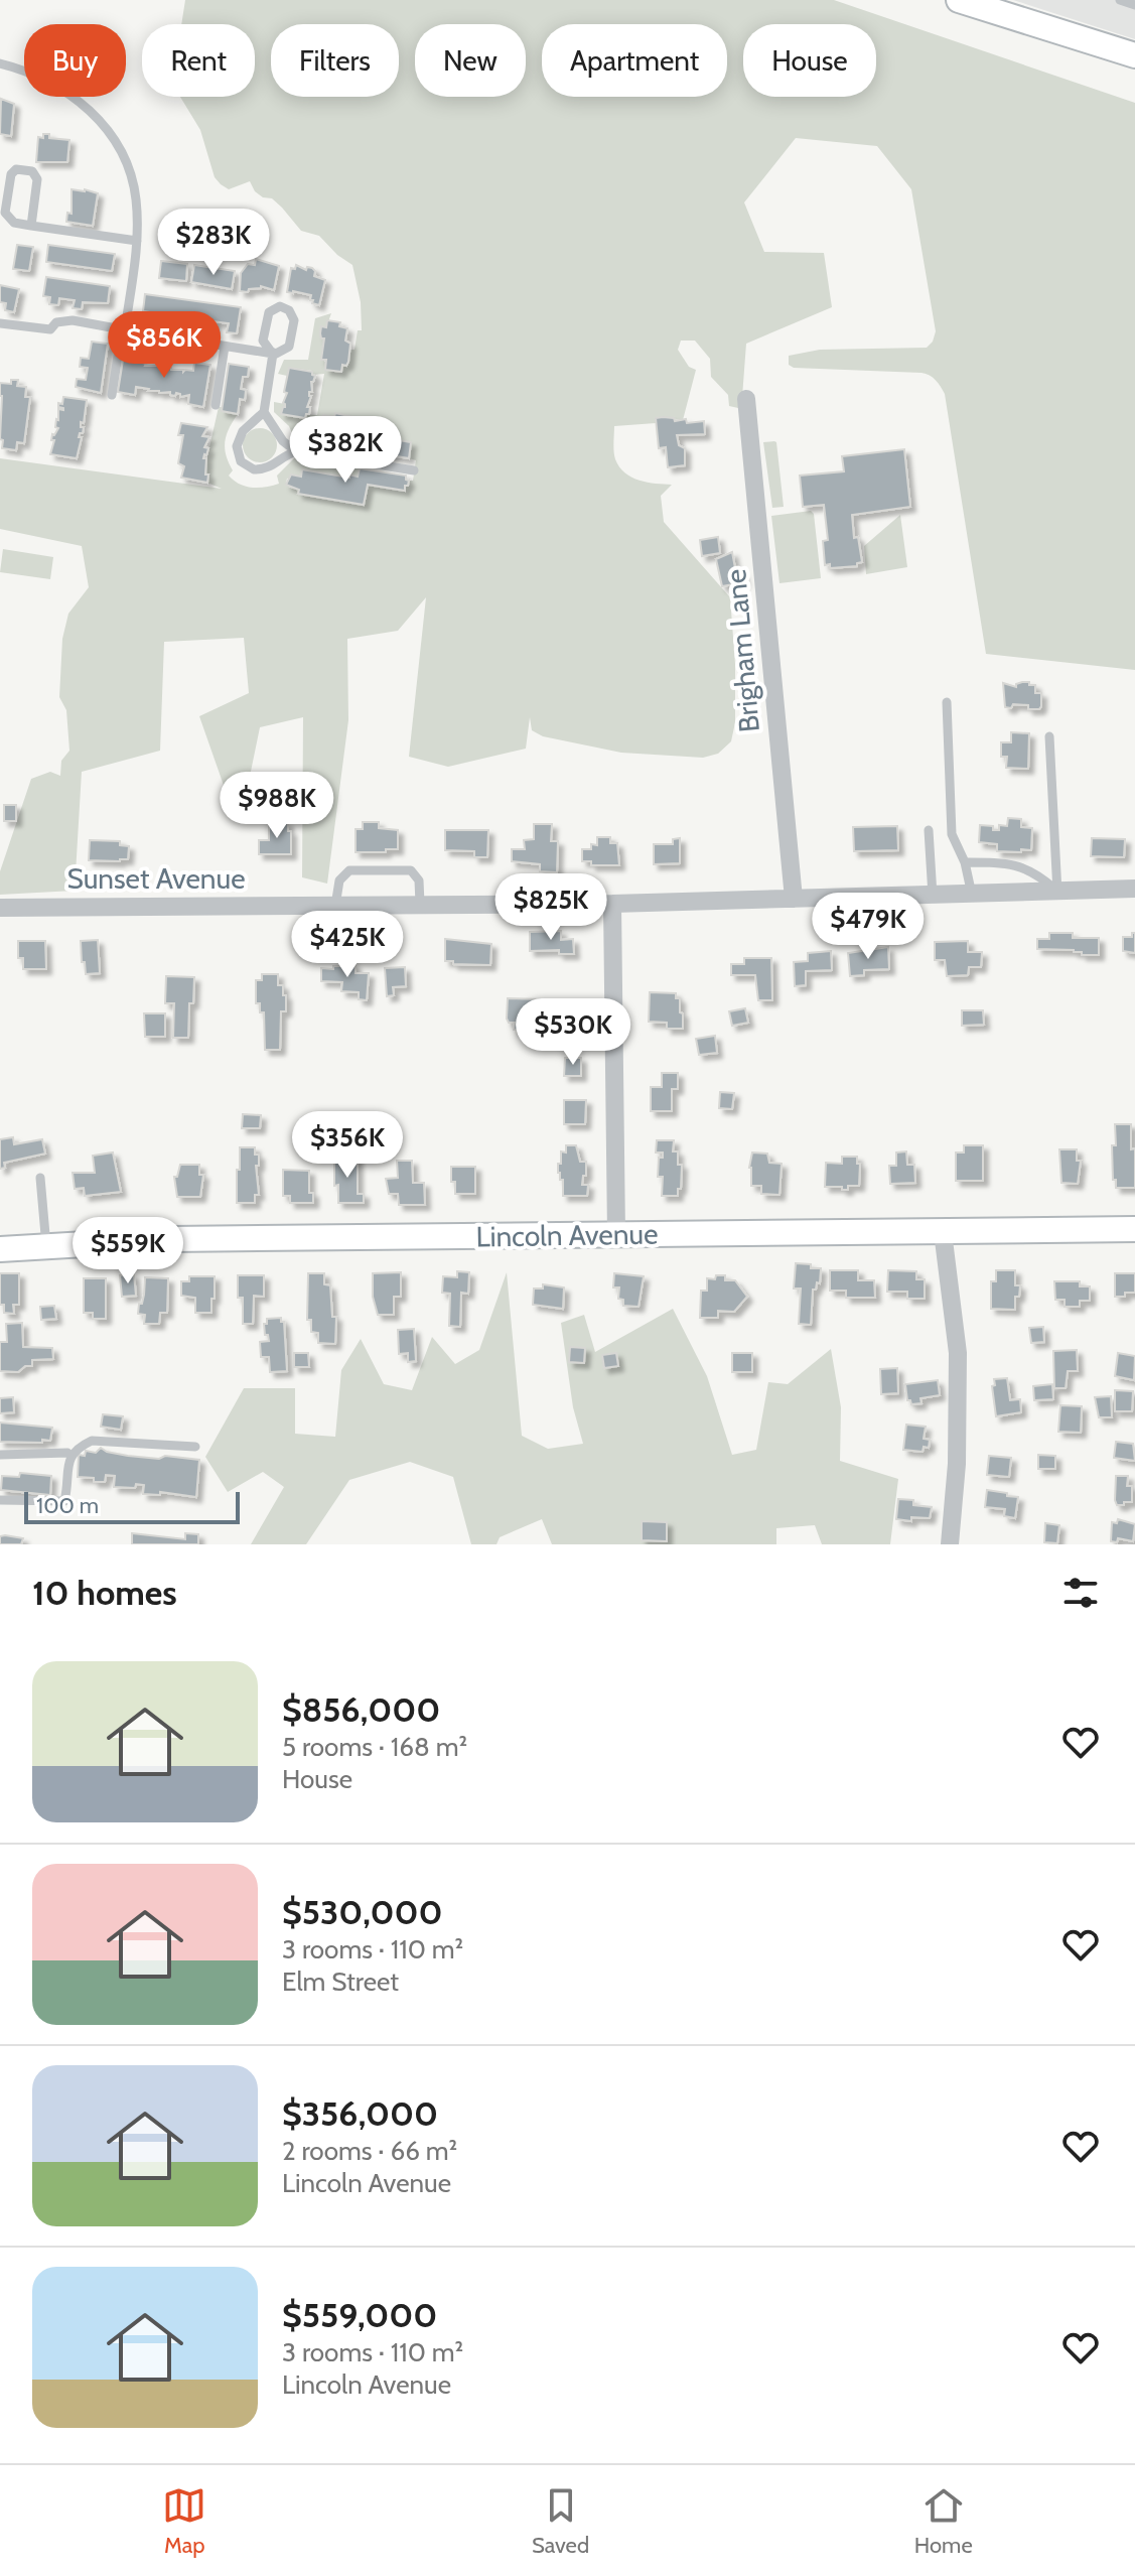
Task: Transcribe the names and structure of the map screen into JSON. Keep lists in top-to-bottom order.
{
  "streets": {
    "street": ["Brigham Lane", "Sunset Avenue", "Lincoln Avenue"]
  },
  "crossings": [
    ["Brigham Lane", "Sunset Avenue"]
  ],
  "scale_bar": "100 m",
  "page": {
    "chip": [
      "Buy",
      "Rent",
      "Filters",
      "New",
      "Apartment",
      "House"
    ],
    "price": [
      "$283K",
      "$856K",
      "$382K",
      "$988K",
      "$825K",
      "$479K",
      "$425K",
      "$530K",
      "$356K",
      "$559K"
    ],
    "scale": "100 m",
    "heading": "10 homes",
    "list": [
      {
        "name": "$856,000",
        "note": "5 rooms · 168 m² · House"
      },
      {
        "name": "$530,000",
        "note": "3 rooms · 110 m² · Elm Street"
      },
      {
        "name": "$356,000",
        "note": "2 rooms · 66 m² · Lincoln Avenue"
      },
      {
        "name": "$559,000",
        "note": "3 rooms · 110 m² · Lincoln Avenue"
      }
    ],
    "tabs": ["Map", "Saved", "Home"]
  }
}
